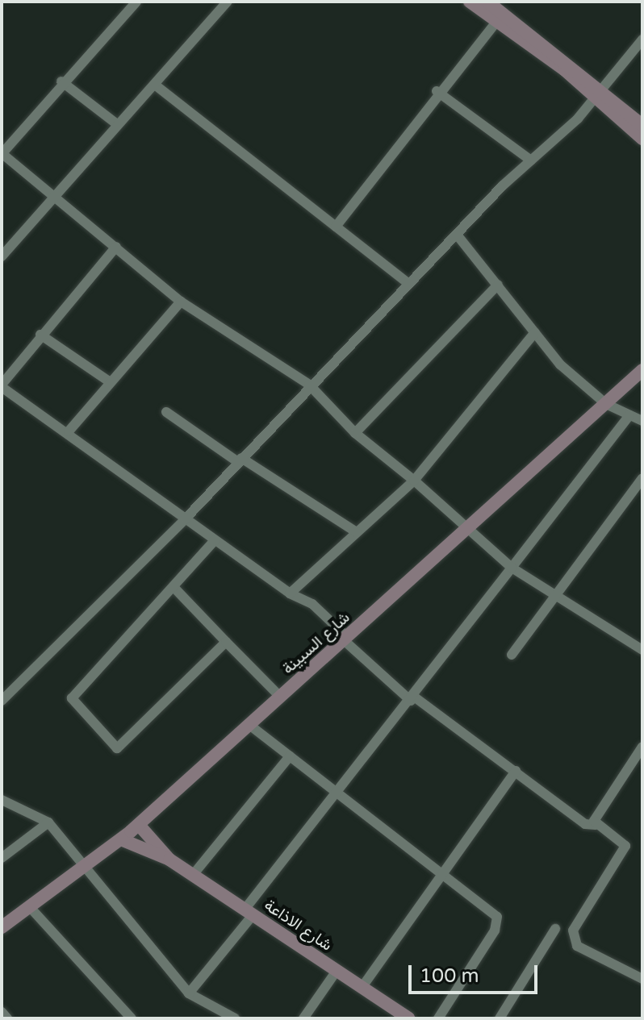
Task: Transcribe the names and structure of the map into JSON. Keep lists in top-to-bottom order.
{
  "streets": {
    "main road": ["شارع السبينة", "شارع الاذاعة"]
  },
  "crossings": [
    ["شارع السبينة", "شارع الاذاعة"]
  ],
  "scale_bar": "100 m"
}
